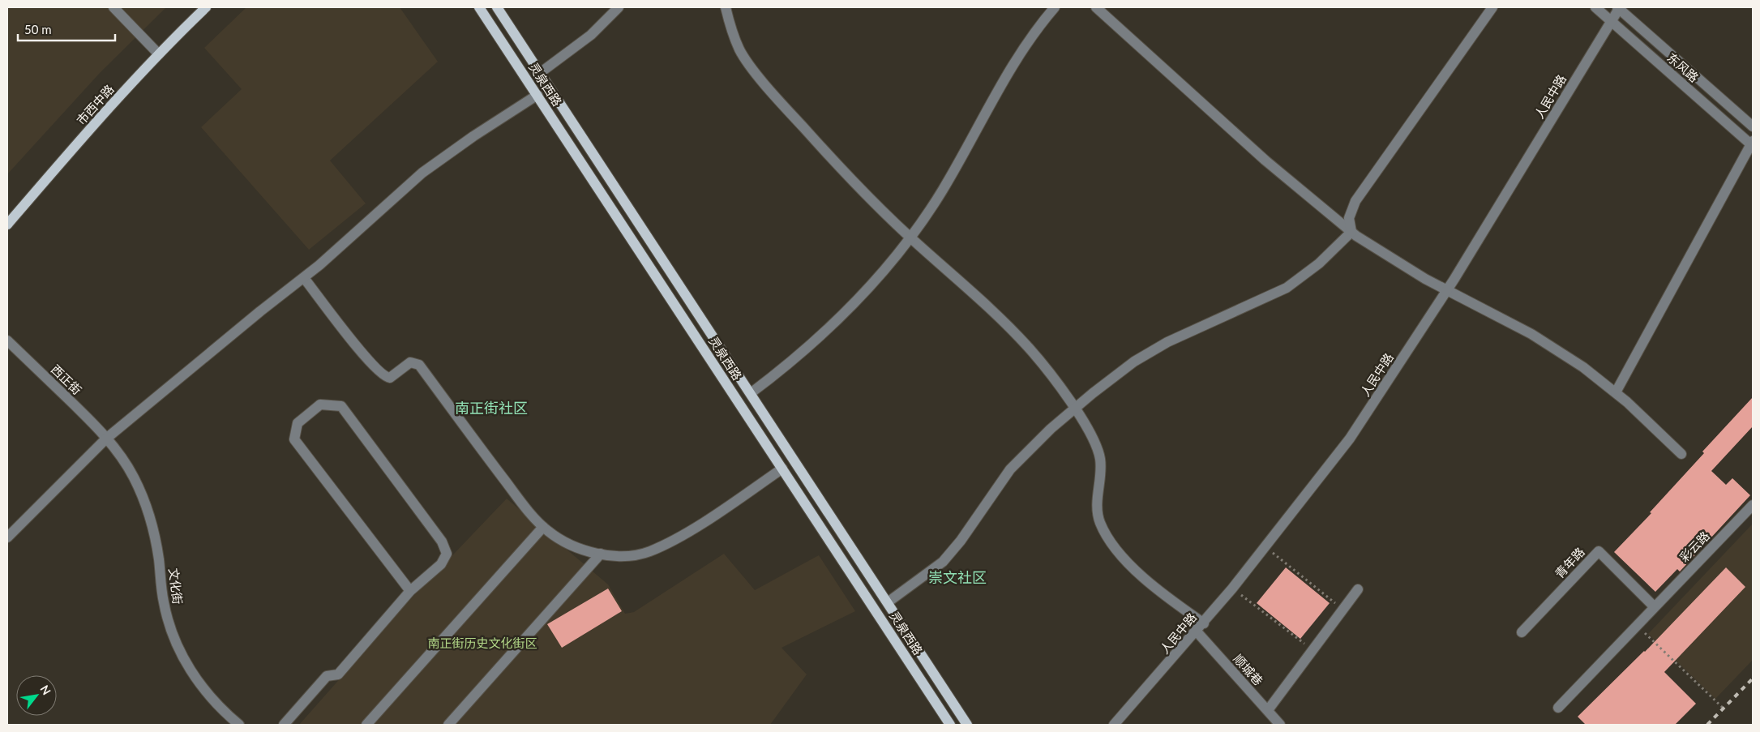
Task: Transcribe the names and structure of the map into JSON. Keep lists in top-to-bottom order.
{
  "streets": {
    "main road": ["灵泉西路", "市西中路"],
    "street": [
      "东风路",
      "人民中路",
      "西正街",
      "彩云路",
      "青年路",
      "文化街",
      "顺城巷"
    ]
  },
  "crossings": [
    ["东风路", "人民中路"],
    ["人民中路", "顺城巷"],
    ["西正街", "文化街"],
    ["彩云路", "青年路"]
  ],
  "districts": ["南正街社区", "崇文社区"],
  "parks": ["南正街历史文化街区"],
  "scale_bar": "50 m",
  "north": "top right"
}
